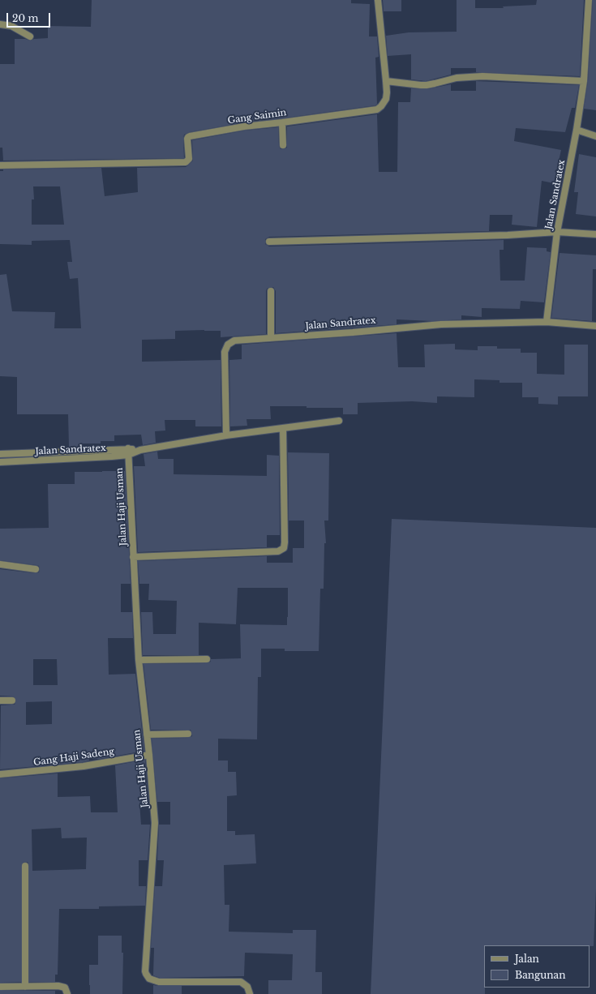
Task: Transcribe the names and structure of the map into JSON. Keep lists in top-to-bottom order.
{
  "streets": {
    "street": [
      "Gang Saimin",
      "Jalan Sandratex",
      "Jalan Haji Usman",
      "Gang Haji Sadeng"
    ]
  },
  "crossings": [
    ["Jalan Sandratex", "Jalan Haji Usman"],
    ["Jalan Haji Usman", "Gang Haji Sadeng"]
  ],
  "legend": ["Jalan", "Bangunan"],
  "scale_bar": "20 m"
}
